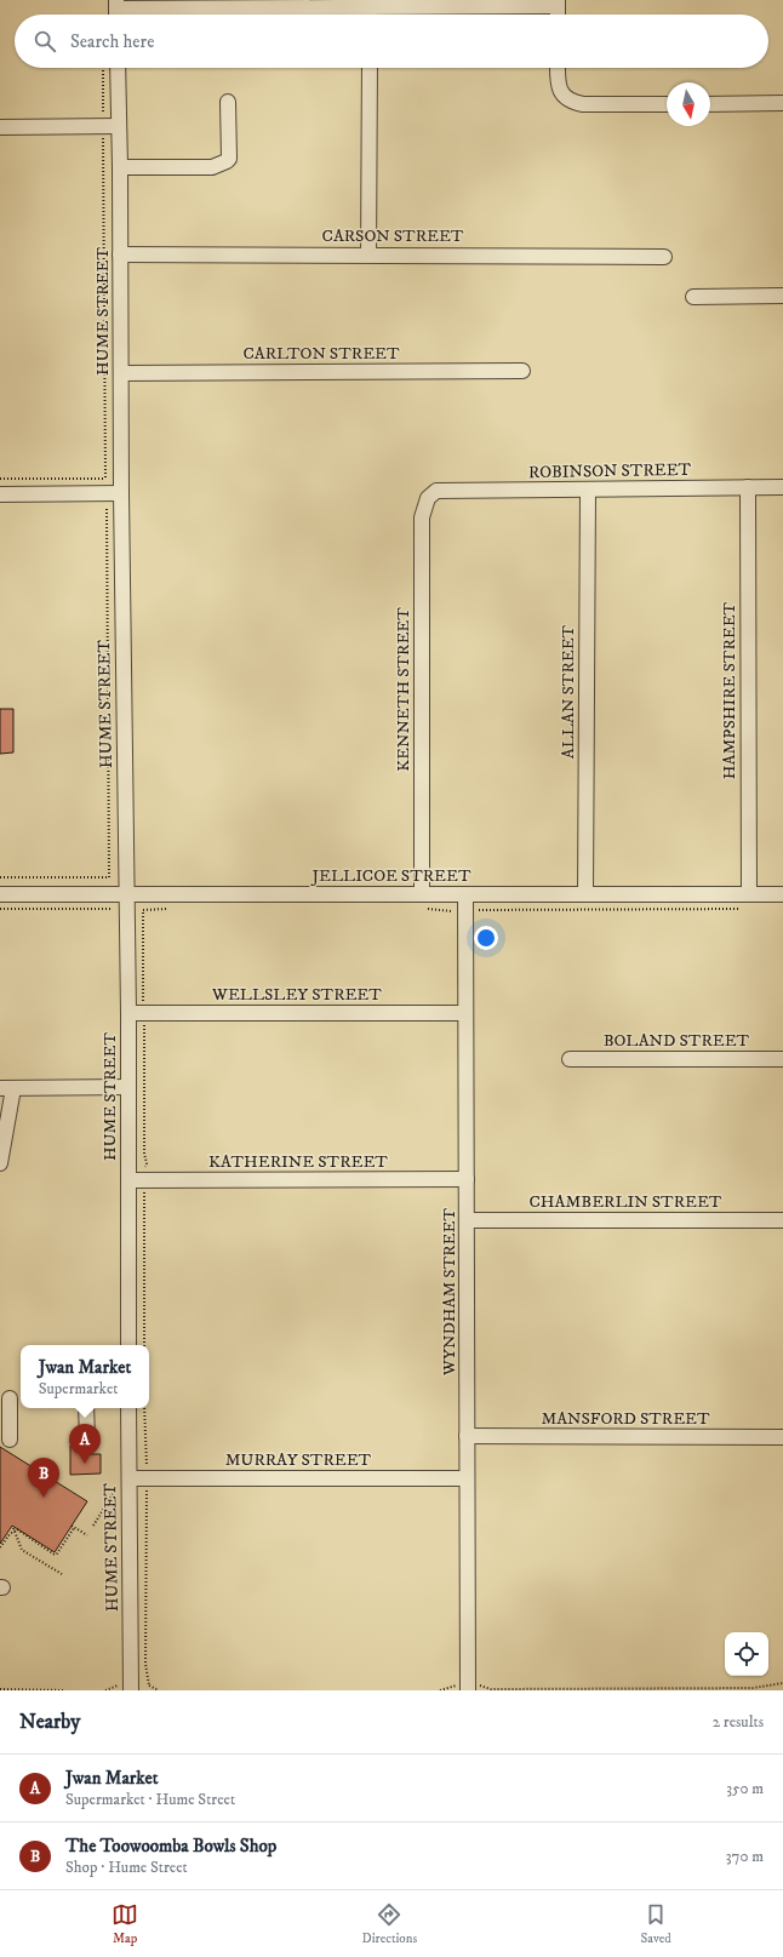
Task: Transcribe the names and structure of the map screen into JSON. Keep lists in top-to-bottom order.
{
  "streets": {
    "street": [
      "CARSON STREET",
      "HUME STREET",
      "CARLTON STREET",
      "ROBINSON STREET",
      "KENNETH STREET",
      "HAMPSHIRE STREET",
      "ALLAN STREET",
      "JELLICOE STREET",
      "WELLSLEY STREET",
      "BOLAND STREET",
      "KATHERINE STREET",
      "CHAMBERLIN STREET",
      "WYNDHAM STREET",
      "MANSFORD STREET",
      "MURRAY STREET"
    ]
  },
  "crossings": [
    ["CARSON STREET", "HUME STREET"],
    ["HUME STREET", "CARLTON STREET"],
    ["HUME STREET", "JELLICOE STREET"],
    ["HUME STREET", "WELLSLEY STREET"],
    ["HUME STREET", "KATHERINE STREET"],
    ["HUME STREET", "MURRAY STREET"],
    ["ROBINSON STREET", "KENNETH STREET"],
    ["ROBINSON STREET", "HAMPSHIRE STREET"],
    ["ROBINSON STREET", "ALLAN STREET"],
    ["KENNETH STREET", "JELLICOE STREET"],
    ["HAMPSHIRE STREET", "JELLICOE STREET"],
    ["ALLAN STREET", "JELLICOE STREET"],
    ["JELLICOE STREET", "WYNDHAM STREET"],
    ["WELLSLEY STREET", "WYNDHAM STREET"],
    ["KATHERINE STREET", "WYNDHAM STREET"],
    ["CHAMBERLIN STREET", "WYNDHAM STREET"],
    ["WYNDHAM STREET", "MANSFORD STREET"],
    ["WYNDHAM STREET", "MURRAY STREET"]
  ],
  "north": "bottom",
  "page": {
    "search": "Search here",
    "popup": ["Jwan Market", "Supermarket"],
    "pins": ["A", "B"],
    "heading": ["Nearby", "2 results"],
    "list": [
      {
        "mark": "A",
        "name": "Jwan Market",
        "note": "Supermarket · Hume Street",
        "value": "350 m"
      },
      {
        "mark": "B",
        "name": "The Toowoomba Bowls Shop",
        "note": "Shop · Hume Street",
        "value": "370 m"
      }
    ],
    "nav": ["Map", "Directions", "Saved"]
  }
}
